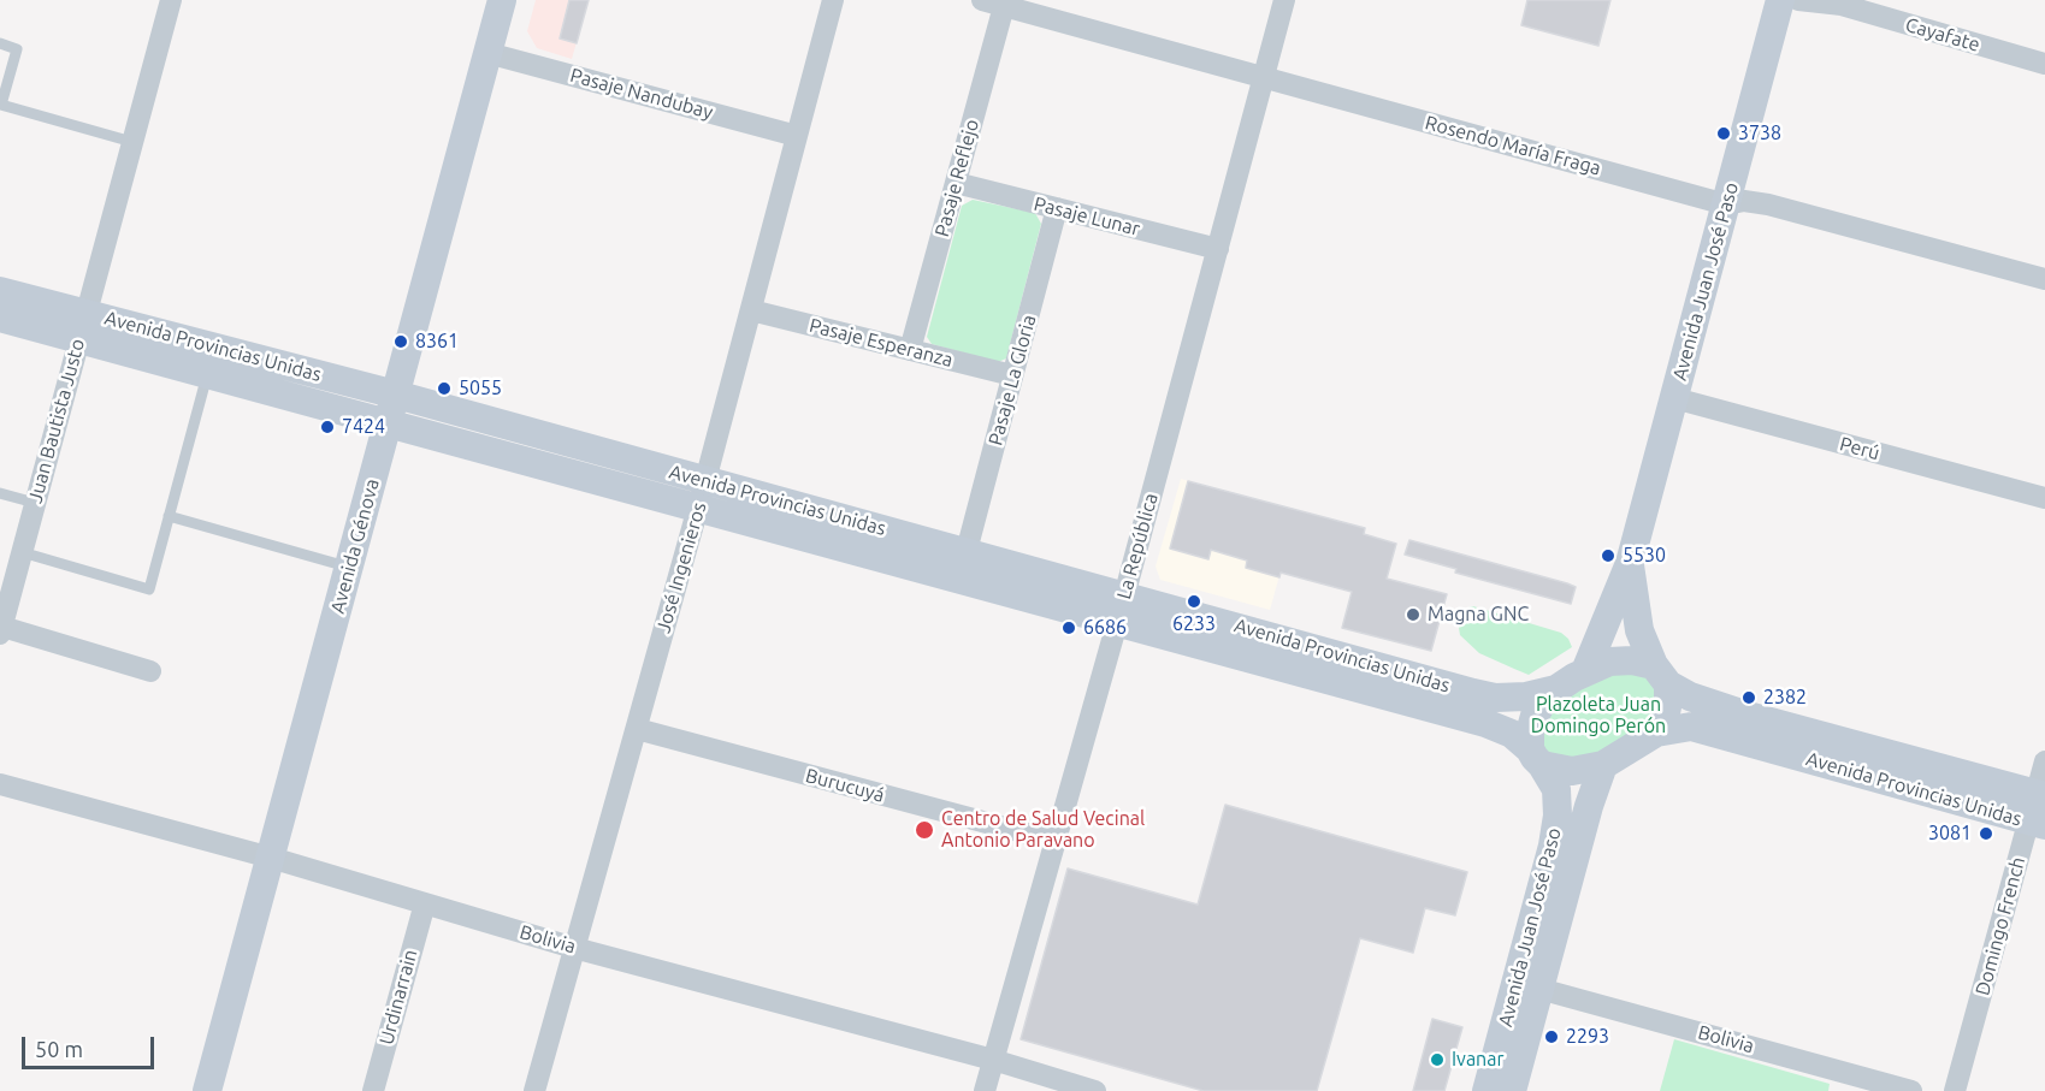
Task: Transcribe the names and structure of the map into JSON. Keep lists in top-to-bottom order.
{
  "streets": {
    "main road": ["Avenida Juan José Paso", "Avenida Provincias Unidas", "Avenida Génova"],
    "street": [
      "Cayafate",
      "Pasaje Nandubay",
      "Rosendo María Fraga",
      "Pasaje Reflejo",
      "Pasaje Lunar",
      "Pasaje Esperanza",
      "Pasaje La Gloria",
      "Juan Bautista Justo",
      "Perú",
      "La República",
      "José Ingenieros",
      "Burucuyá",
      "Domingo French",
      "Bolivia",
      "Urdinarrain"
    ]
  },
  "crossings": [
    ["Pasaje Nandubay", "Avenida Génova"],
    ["Pasaje Nandubay", "José Ingenieros"],
    ["Rosendo María Fraga", "Pasaje Reflejo"],
    ["Rosendo María Fraga", "Avenida Juan José Paso"],
    ["Rosendo María Fraga", "La República"],
    ["Pasaje Reflejo", "Pasaje Lunar"],
    ["Pasaje Reflejo", "Pasaje Esperanza"],
    ["Pasaje Lunar", "Pasaje La Gloria"],
    ["Pasaje Lunar", "La República"],
    ["Avenida Juan José Paso", "Avenida Provincias Unidas"],
    ["Avenida Juan José Paso", "Perú"],
    ["Avenida Juan José Paso", "Bolivia"],
    ["Pasaje Esperanza", "Pasaje La Gloria"],
    ["Pasaje Esperanza", "José Ingenieros"],
    ["Avenida Provincias Unidas", "Pasaje La Gloria"],
    ["Avenida Provincias Unidas", "Juan Bautista Justo"],
    ["Avenida Provincias Unidas", "Avenida Génova"],
    ["Avenida Provincias Unidas", "La República"],
    ["Avenida Provincias Unidas", "José Ingenieros"],
    ["Avenida Provincias Unidas", "Domingo French"],
    ["Avenida Génova", "Bolivia"],
    ["La República", "Burucuyá"],
    ["La República", "Bolivia"],
    ["José Ingenieros", "Burucuyá"],
    ["José Ingenieros", "Bolivia"],
    ["Bolivia", "Urdinarrain"]
  ],
  "parks": ["Plazoleta Juan Domingo Perón"],
  "places": [
    "3738",
    "8361",
    "5055",
    "7424",
    "5530",
    "6233",
    "Magna GNC",
    "6686",
    "2382",
    "Centro de Salud Vecinal Antonio Paravano",
    "3081",
    "2293",
    "Ivanar"
  ],
  "scale_bar": "50 m"
}
